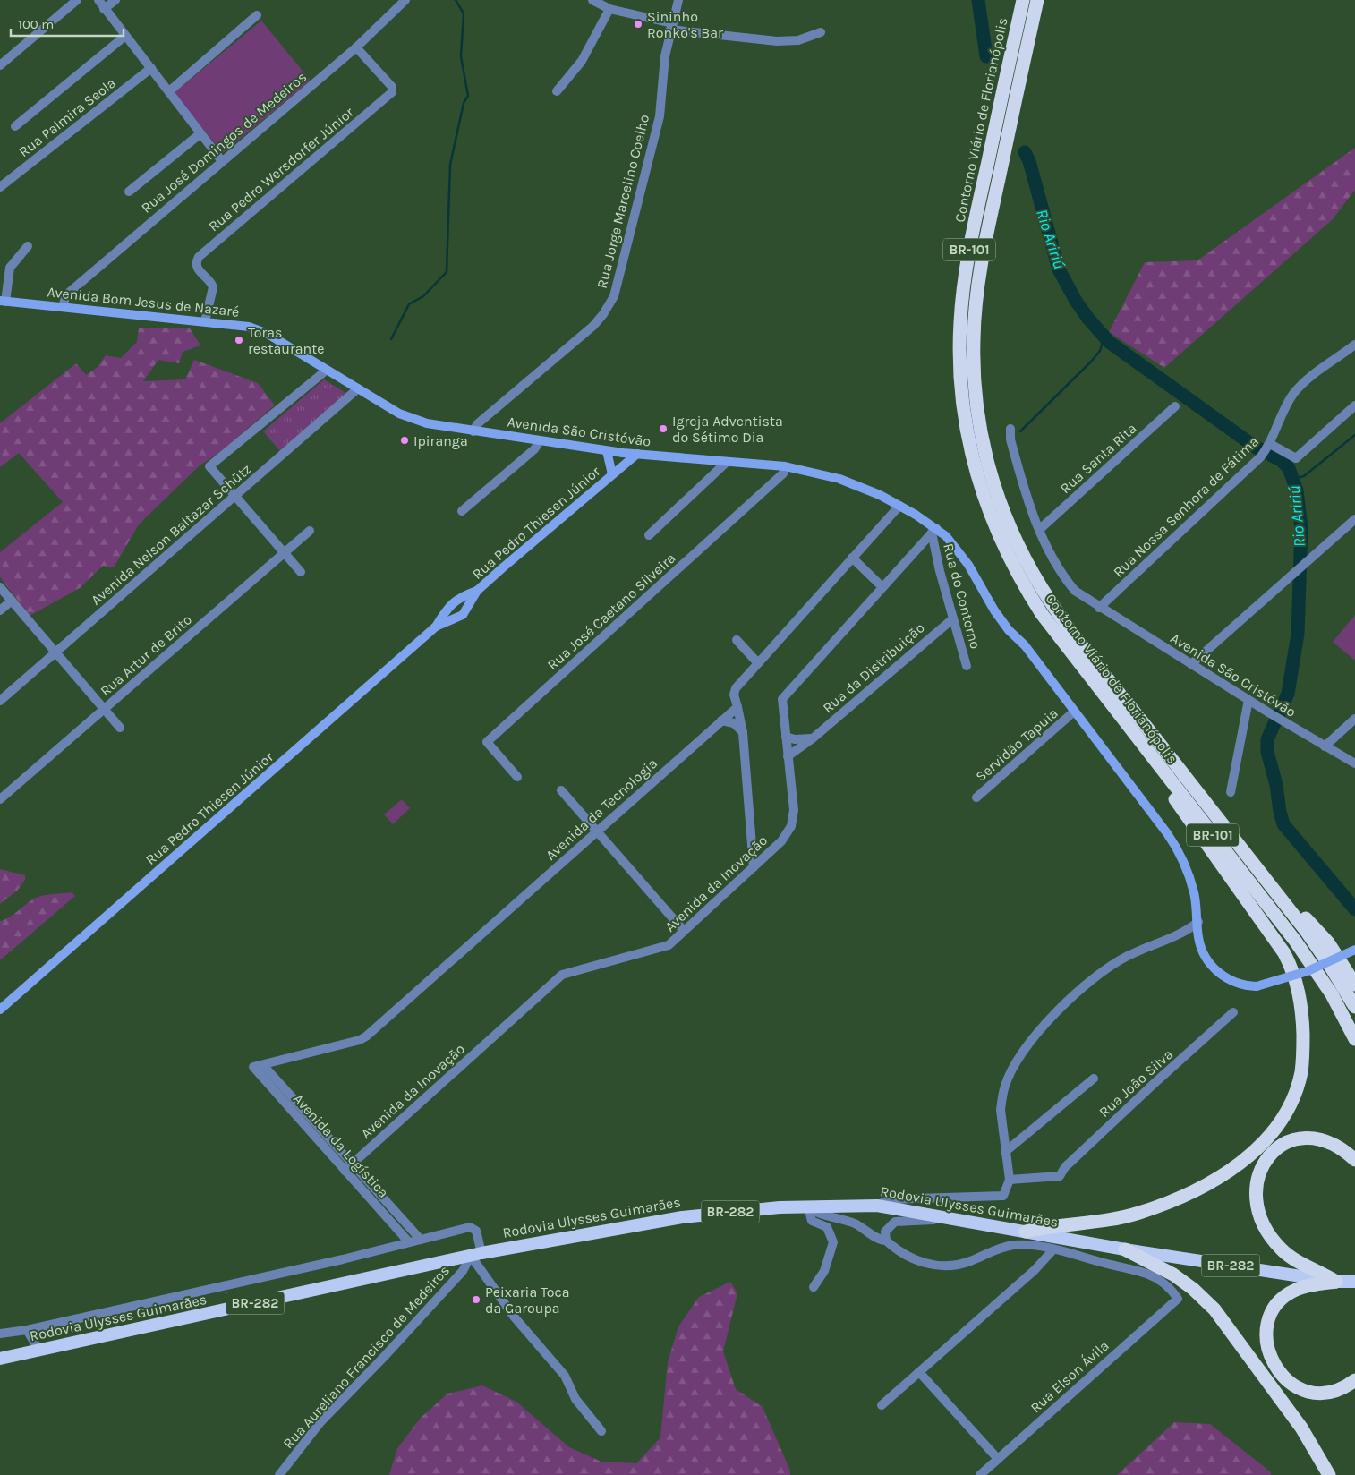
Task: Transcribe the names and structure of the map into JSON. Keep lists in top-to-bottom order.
{
  "streets": {
    "highway": [
      "Contorno Viário de Florianópolis",
      "BR-101",
      "Rodovia Ulysses Guimarães",
      "BR-282"
    ],
    "main road": ["Avenida Bom Jesus de Nazaré", "Avenida São Cristóvão", "Rua Pedro Thiesen Júnior"],
    "street": [
      "Rua Palmira Seola",
      "Rua José Domingos de Medeiros",
      "Rua Pedro Wersdorfer Júnior",
      "Rua Jorge Marcelino Coelho",
      "Rua Santa Rita",
      "Rua Nossa Senhora de Fátima",
      "Avenida Nelson Baltazar Schütz",
      "Rua do Contorno",
      "Rua José Caetano Silveira",
      "Rua Artur de Brito",
      "Rua da Distribuição",
      "Servidão Tapuia",
      "Avenida da Tecnologia",
      "Avenida da Inovação",
      "Rua João Silva",
      "Avenida da Logística",
      "Rua Aureliano Francisco de Medeiros",
      "Rua Elson Ávila"
    ]
  },
  "crossings": [
    ["Contorno Viário de Florianópolis", "BR-101"],
    ["Rua José Domingos de Medeiros", "Rua Pedro Wersdorfer Júnior"],
    ["Rua José Domingos de Medeiros", "Avenida Bom Jesus de Nazaré"],
    ["Rua Pedro Wersdorfer Júnior", "Avenida Bom Jesus de Nazaré"],
    ["Rua Jorge Marcelino Coelho", "Avenida Bom Jesus de Nazaré"],
    ["Rua Jorge Marcelino Coelho", "Avenida São Cristóvão"],
    ["Avenida Bom Jesus de Nazaré", "Avenida São Cristóvão"],
    ["Avenida Bom Jesus de Nazaré", "Avenida Nelson Baltazar Schütz"],
    ["Avenida São Cristóvão", "Rua Santa Rita"],
    ["Avenida São Cristóvão", "Rua Nossa Senhora de Fátima"],
    ["Avenida São Cristóvão", "Rua Pedro Thiesen Júnior"],
    ["Avenida São Cristóvão", "Rua do Contorno"],
    ["Avenida São Cristóvão", "Rua José Caetano Silveira"],
    ["Avenida São Cristóvão", "Servidão Tapuia"],
    ["Avenida São Cristóvão", "Avenida da Inovação"],
    ["Rua do Contorno", "Rua da Distribuição"],
    ["Rua do Contorno", "Avenida da Inovação"],
    ["Rua da Distribuição", "Avenida da Inovação"],
    ["Avenida da Tecnologia", "Avenida da Logística"],
    ["Avenida da Inovação", "Avenida da Logística"],
    ["Rodovia Ulysses Guimarães", "Rua Aureliano Francisco de Medeiros"]
  ],
  "water": ["Rio Aririú"],
  "places": [
    "Sininho Ronko's Bar",
    "Toras restaurante",
    "Igreja Adventista do Sétimo Dia",
    "Ipiranga",
    "Peixaria Toca da Garoupa"
  ],
  "scale_bar": "100 m"
}
